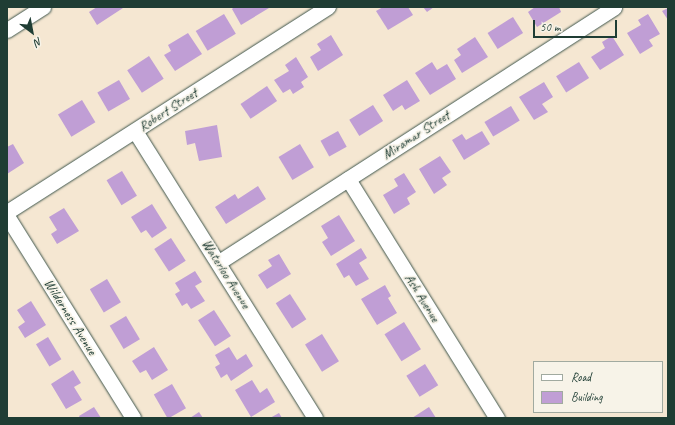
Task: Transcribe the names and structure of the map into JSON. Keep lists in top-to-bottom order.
{
  "streets": {
    "street": [
      "Robert Street",
      "Miramar Street",
      "Waterloo Avenue",
      "Ash Avenue",
      "Wilderness Avenue"
    ]
  },
  "crossings": [
    ["Robert Street", "Waterloo Avenue"],
    ["Miramar Street", "Waterloo Avenue"],
    ["Miramar Street", "Ash Avenue"]
  ],
  "legend": ["Road", "Building"],
  "scale_bar": "50 m",
  "north": "bottom right"
}
